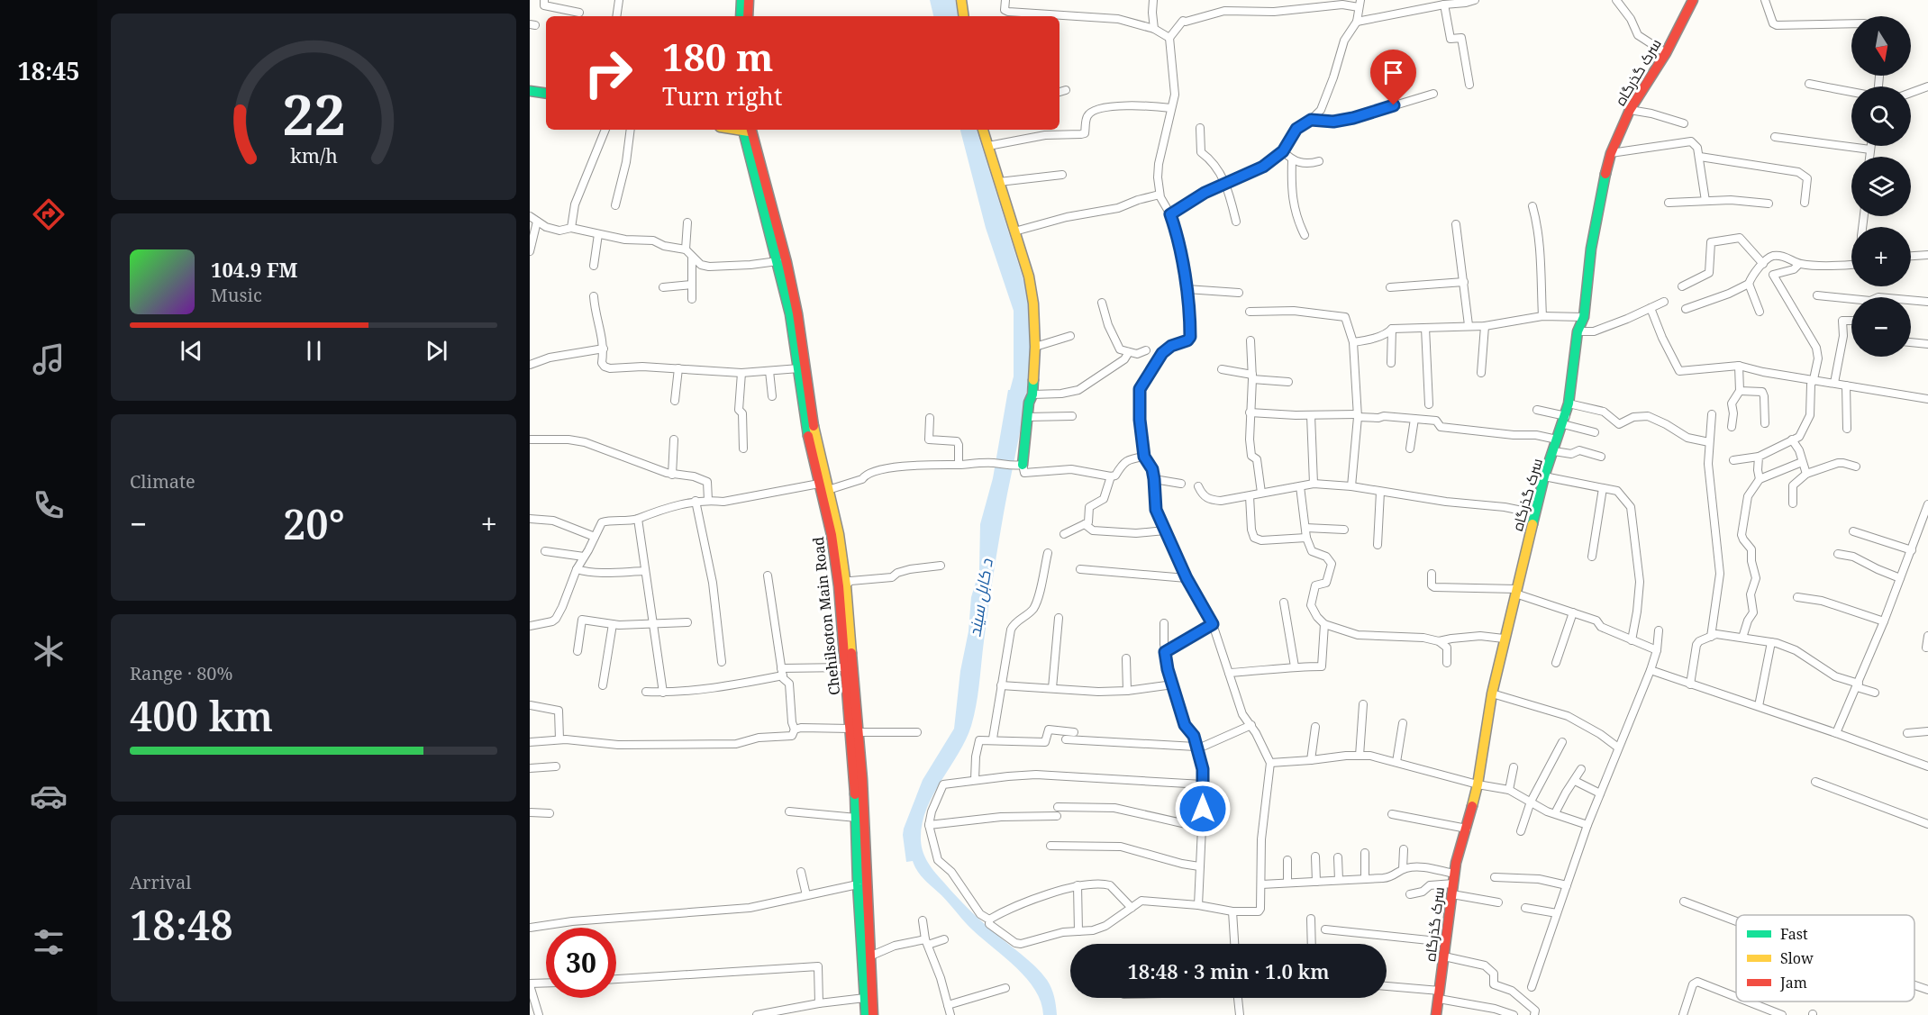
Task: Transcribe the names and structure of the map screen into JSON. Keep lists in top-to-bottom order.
{
  "streets": {
    "main road": ["سرک گذرگاه", "Chehilsoton Main Road"]
  },
  "water": ["د کابل سيند"],
  "legend": ["Fast", "Slow", "Jam"],
  "north": "bottom",
  "page": {
    "tabs": "18:45",
    "map_buttons": ["+", "−"],
    "turn": ["180 m", "Turn right"],
    "song": ["104.9 FM", "Music"],
    "tile": [
      "Climate",
      ["Range · 80%", "400 km"],
      ["Arrival", "18:48"]
    ],
    "heat": ["−", "20°", "+"],
    "limit": "30",
    "trip": "18:48 · 3 min · 1.0 km",
    "gauge": ["22", "km/h"]
  }
}
